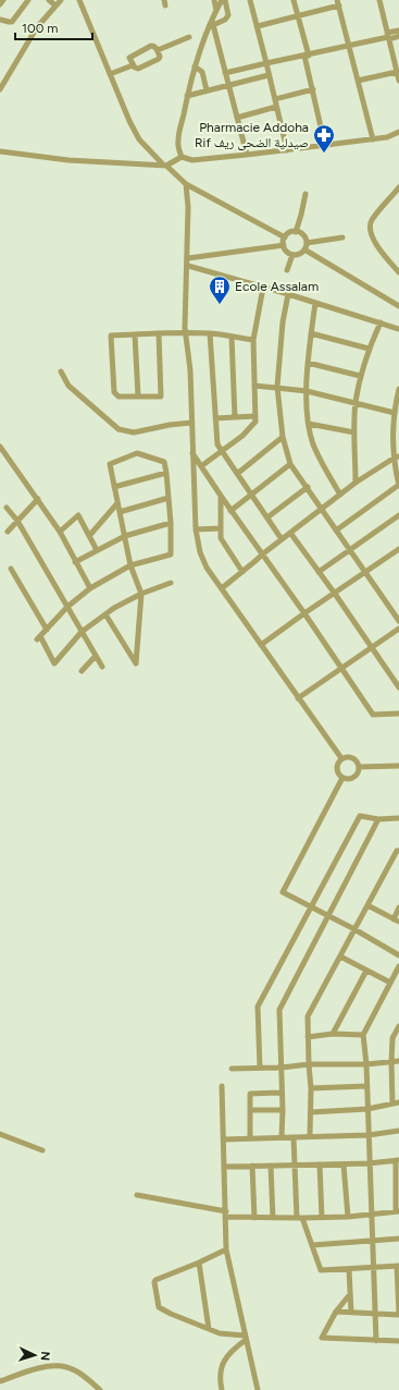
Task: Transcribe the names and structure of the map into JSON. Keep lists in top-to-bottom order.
{
  "places": {
    "pharmacy": ["Pharmacie Addoha Rif صيدلية الضحى ريف"],
    "building": ["Ecole Assalam"]
  },
  "scale_bar": "100 m",
  "north": "right"
}
